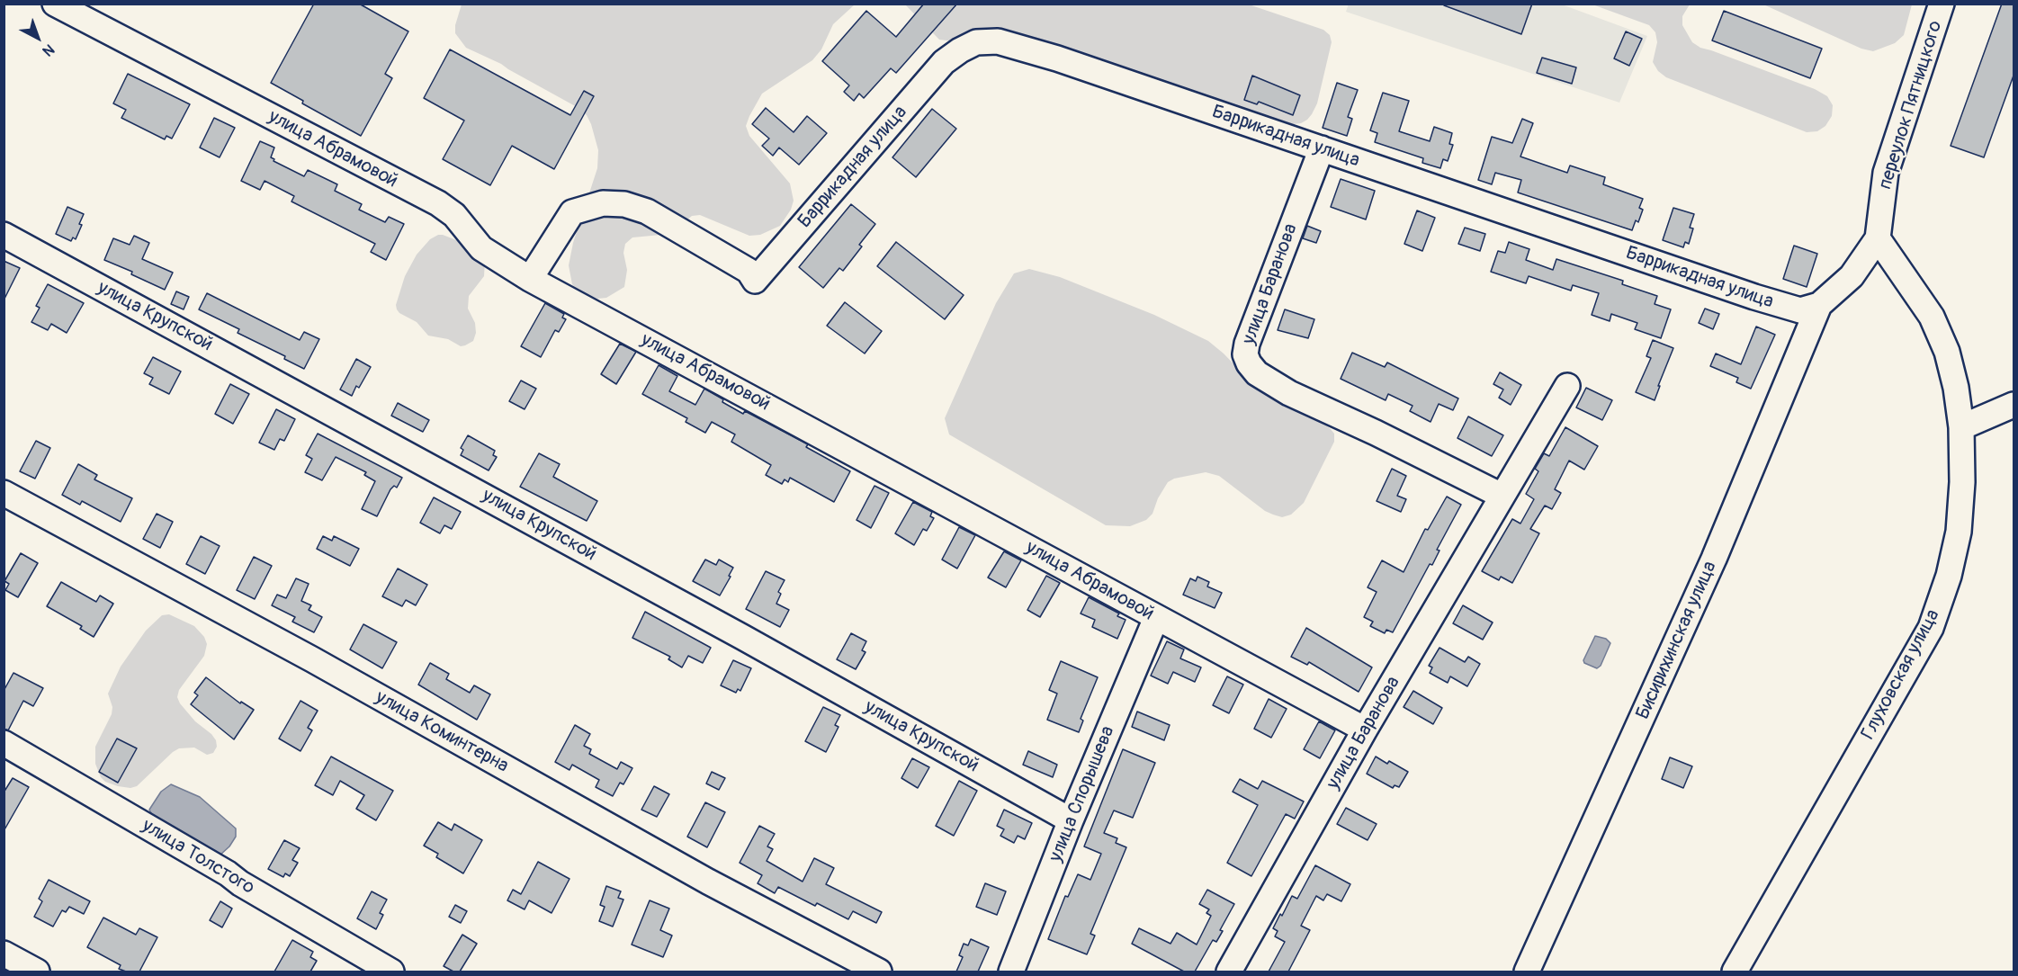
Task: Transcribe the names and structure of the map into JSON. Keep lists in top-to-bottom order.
{
  "streets": {
    "street": [
      "переулок Пятницкого",
      "Баррикадная улица",
      "улица Абрамовой",
      "улица Баранова",
      "улица Крупской",
      "Бисирихинская улица",
      "Глуховская улица",
      "улица Коминтерна",
      "улица Спорышева",
      "улица Толстого"
    ]
  },
  "crossings": [
    ["переулок Пятницкого", "Глуховская улица"],
    ["Баррикадная улица", "улица Абрамовой"],
    ["Баррикадная улица", "улица Баранова"],
    ["Баррикадная улица", "Бисирихинская улица"],
    ["улица Абрамовой", "улица Баранова"],
    ["улица Абрамовой", "улица Спорышева"],
    ["улица Крупской", "улица Спорышева"]
  ],
  "north": "bottom right"
}
